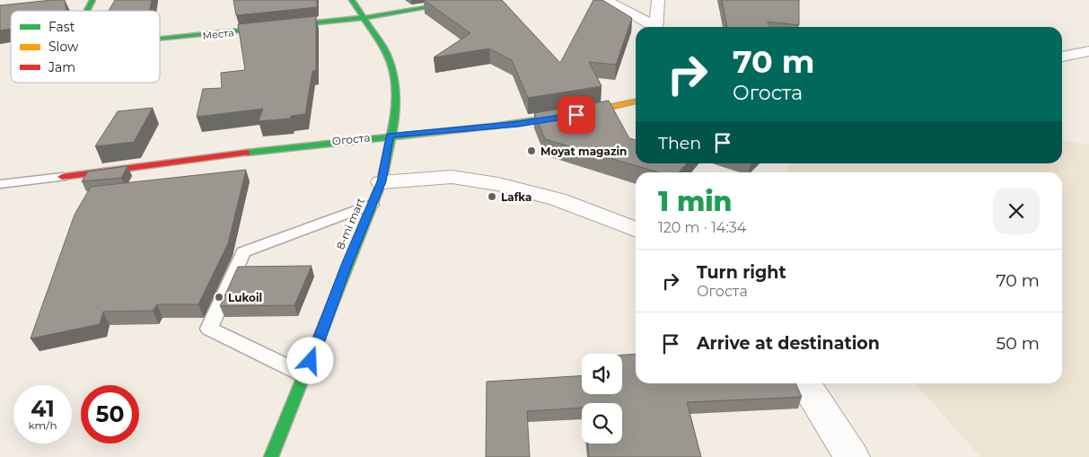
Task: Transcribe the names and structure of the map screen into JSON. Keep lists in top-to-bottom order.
{
  "streets": {
    "street": ["Места", "Огоста", "8-mi mart"]
  },
  "crossings": [
    ["Места", "8-mi mart"],
    ["Огоста", "8-mi mart"]
  ],
  "places": ["Moyat magazin", "Lafka", "Lukoil"],
  "legend": ["Fast", "Slow", "Jam"],
  "page": {
    "turn": ["70 m", "Огоста"],
    "then": "Then",
    "heading": ["1 min", "120 m · 14:34"],
    "list": [
      {
        "name": "Turn right",
        "note": "Огоста",
        "value": "70 m"
      },
      {
        "name": "Arrive at destination",
        "value": "50 m"
      }
    ],
    "speed": "41 km/h",
    "limit": "50"
  }
}
